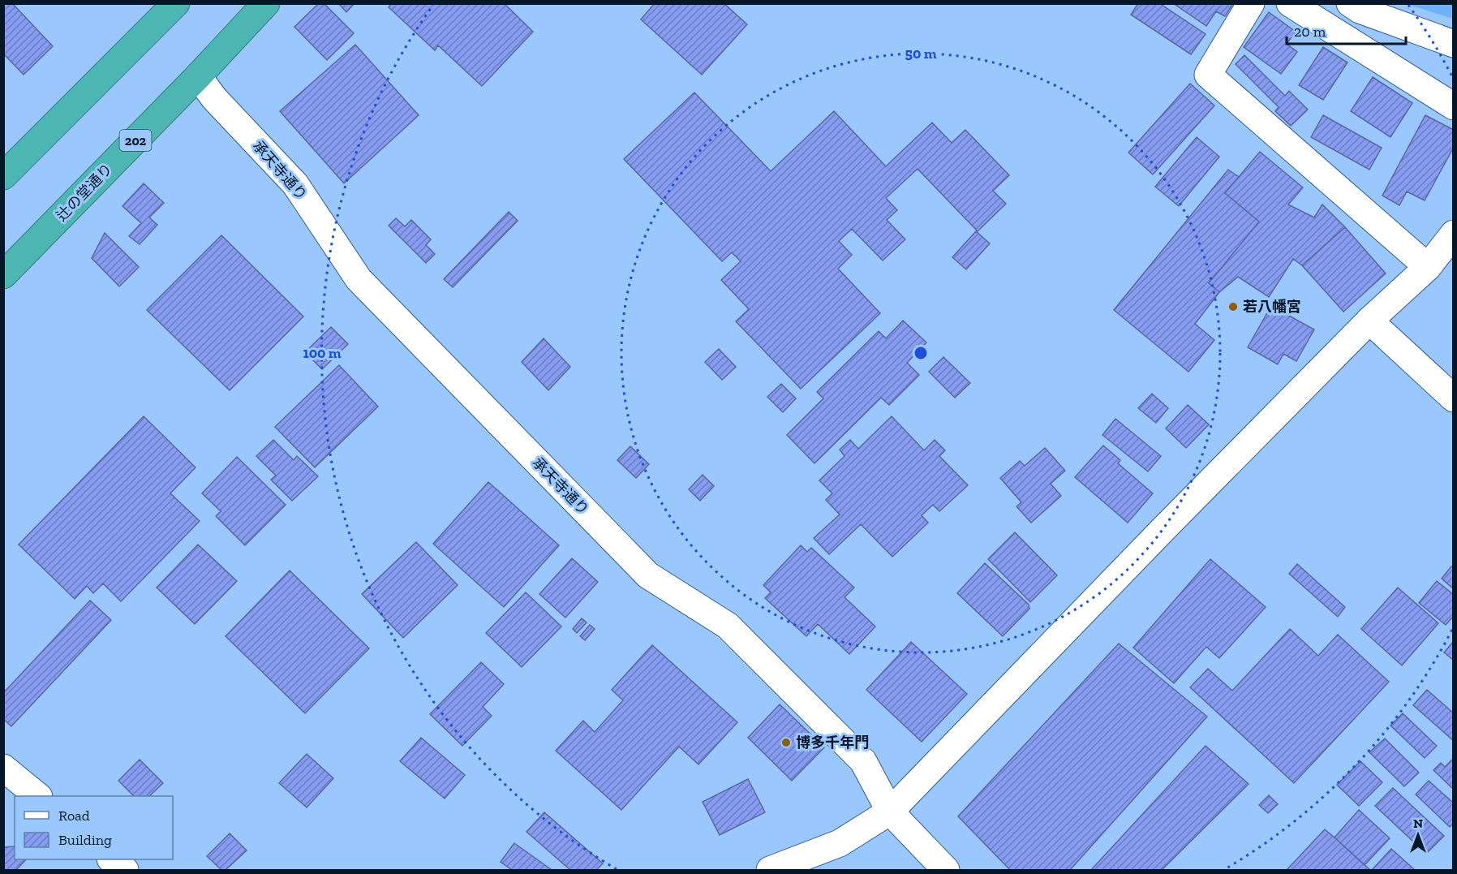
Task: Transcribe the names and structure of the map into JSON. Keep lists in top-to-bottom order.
{
  "streets": {
    "highway": ["202", "辻の堂通り"],
    "street": ["承天寺通り"]
  },
  "crossings": [
    ["承天寺通り", "辻の堂通り"]
  ],
  "places": ["若八幡宮", "博多千年門"],
  "legend": ["Road", "Building"],
  "scale_bar": "20 m",
  "north": "top",
  "rings": ["50 m", "100 m"]
}
